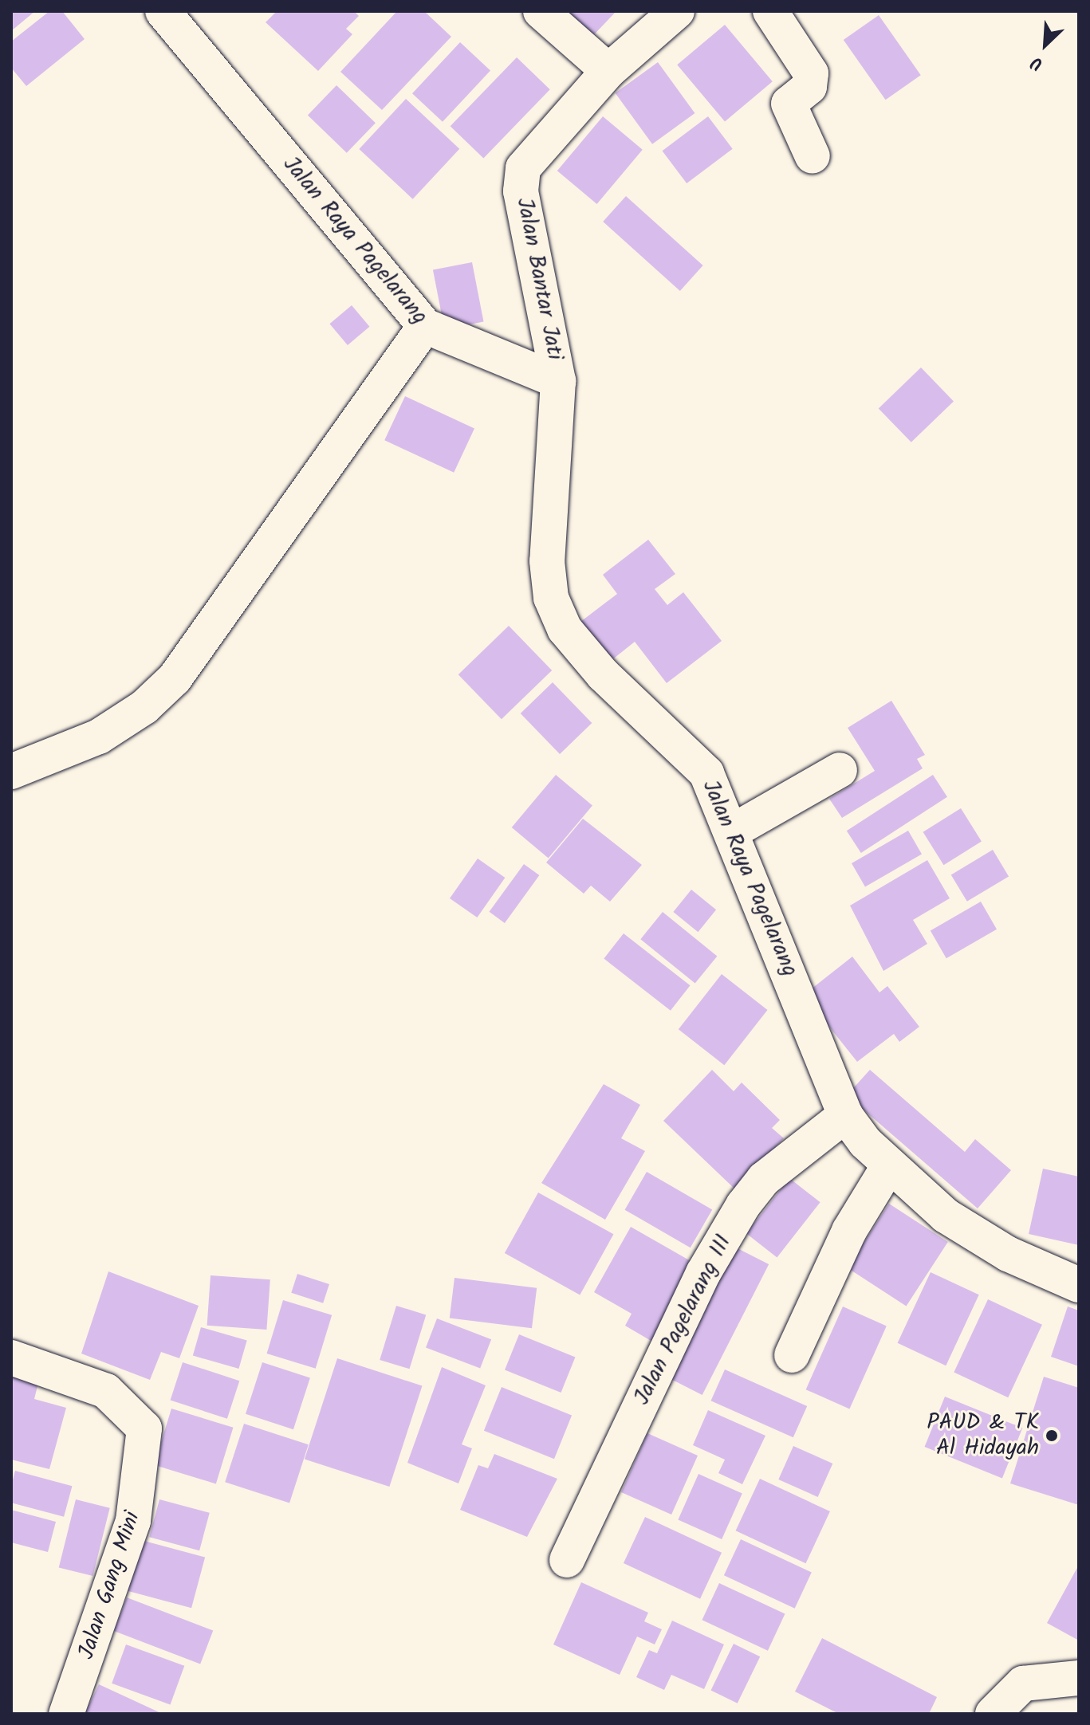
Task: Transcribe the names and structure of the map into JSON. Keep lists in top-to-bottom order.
{
  "streets": {
    "street": [
      "Jalan Raya Pagelarang",
      "Jalan Bantar Jati",
      "Jalan Pagelarang III",
      "Jalan Gang Mini"
    ]
  },
  "crossings": [
    ["Jalan Raya Pagelarang", "Jalan Bantar Jati"],
    ["Jalan Raya Pagelarang", "Jalan Pagelarang III"]
  ],
  "places": ["PAUD & TK Al Hidayah"],
  "north": "bottom left"
}
